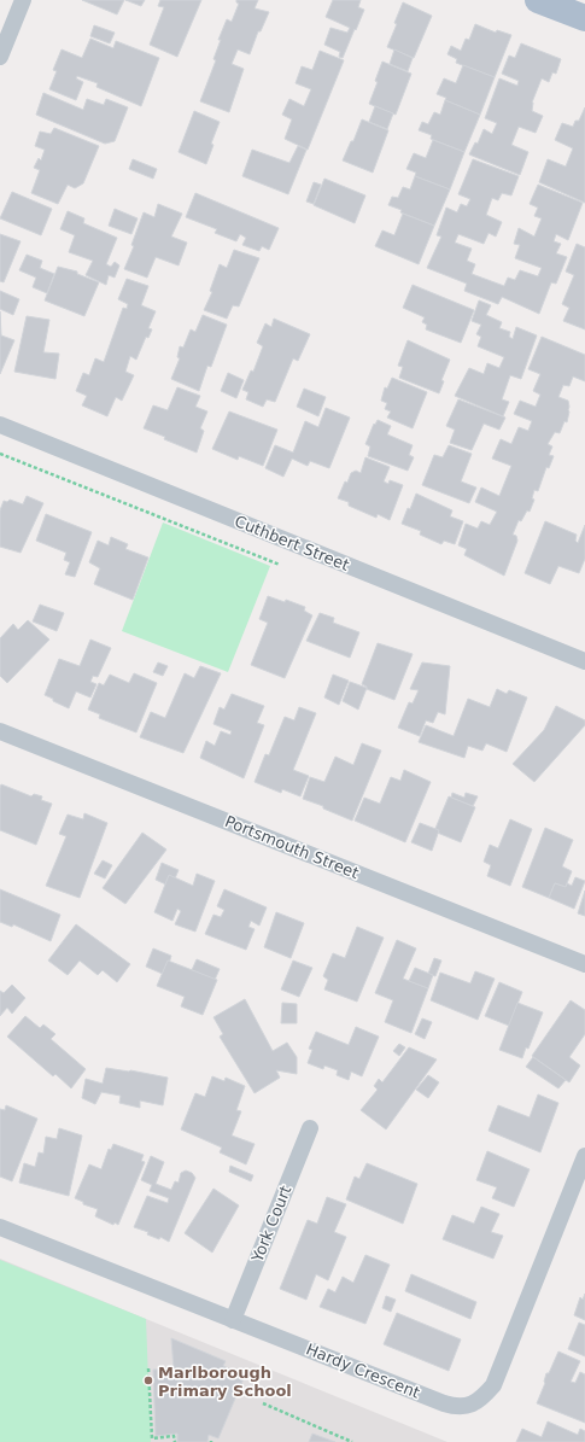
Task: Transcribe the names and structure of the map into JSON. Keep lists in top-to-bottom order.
{
  "streets": {
    "street": [
      "Cuthbert Street",
      "Portsmouth Street",
      "York Court",
      "Hardy Crescent"
    ]
  },
  "crossings": [
    ["York Court", "Hardy Crescent"]
  ],
  "places": ["Marlborough Primary School"]
}
